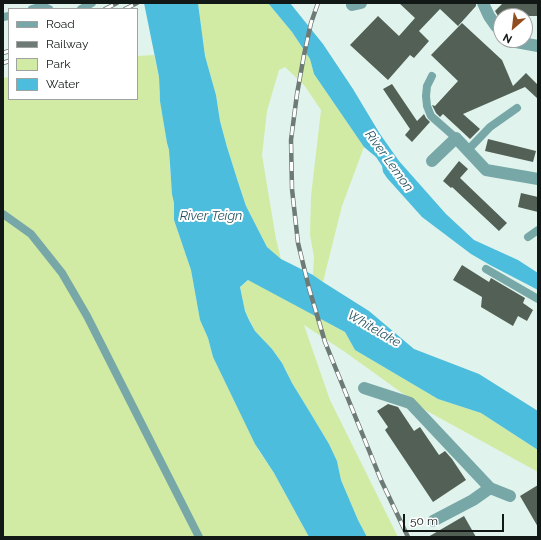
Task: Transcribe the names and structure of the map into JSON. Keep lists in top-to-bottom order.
{
  "water": ["River Lemon", "River Teign", "Whitelake"],
  "legend": [
    "Road",
    "Railway",
    "Park",
    "Water"
  ],
  "scale_bar": "50 m",
  "north": "bottom left"
}
